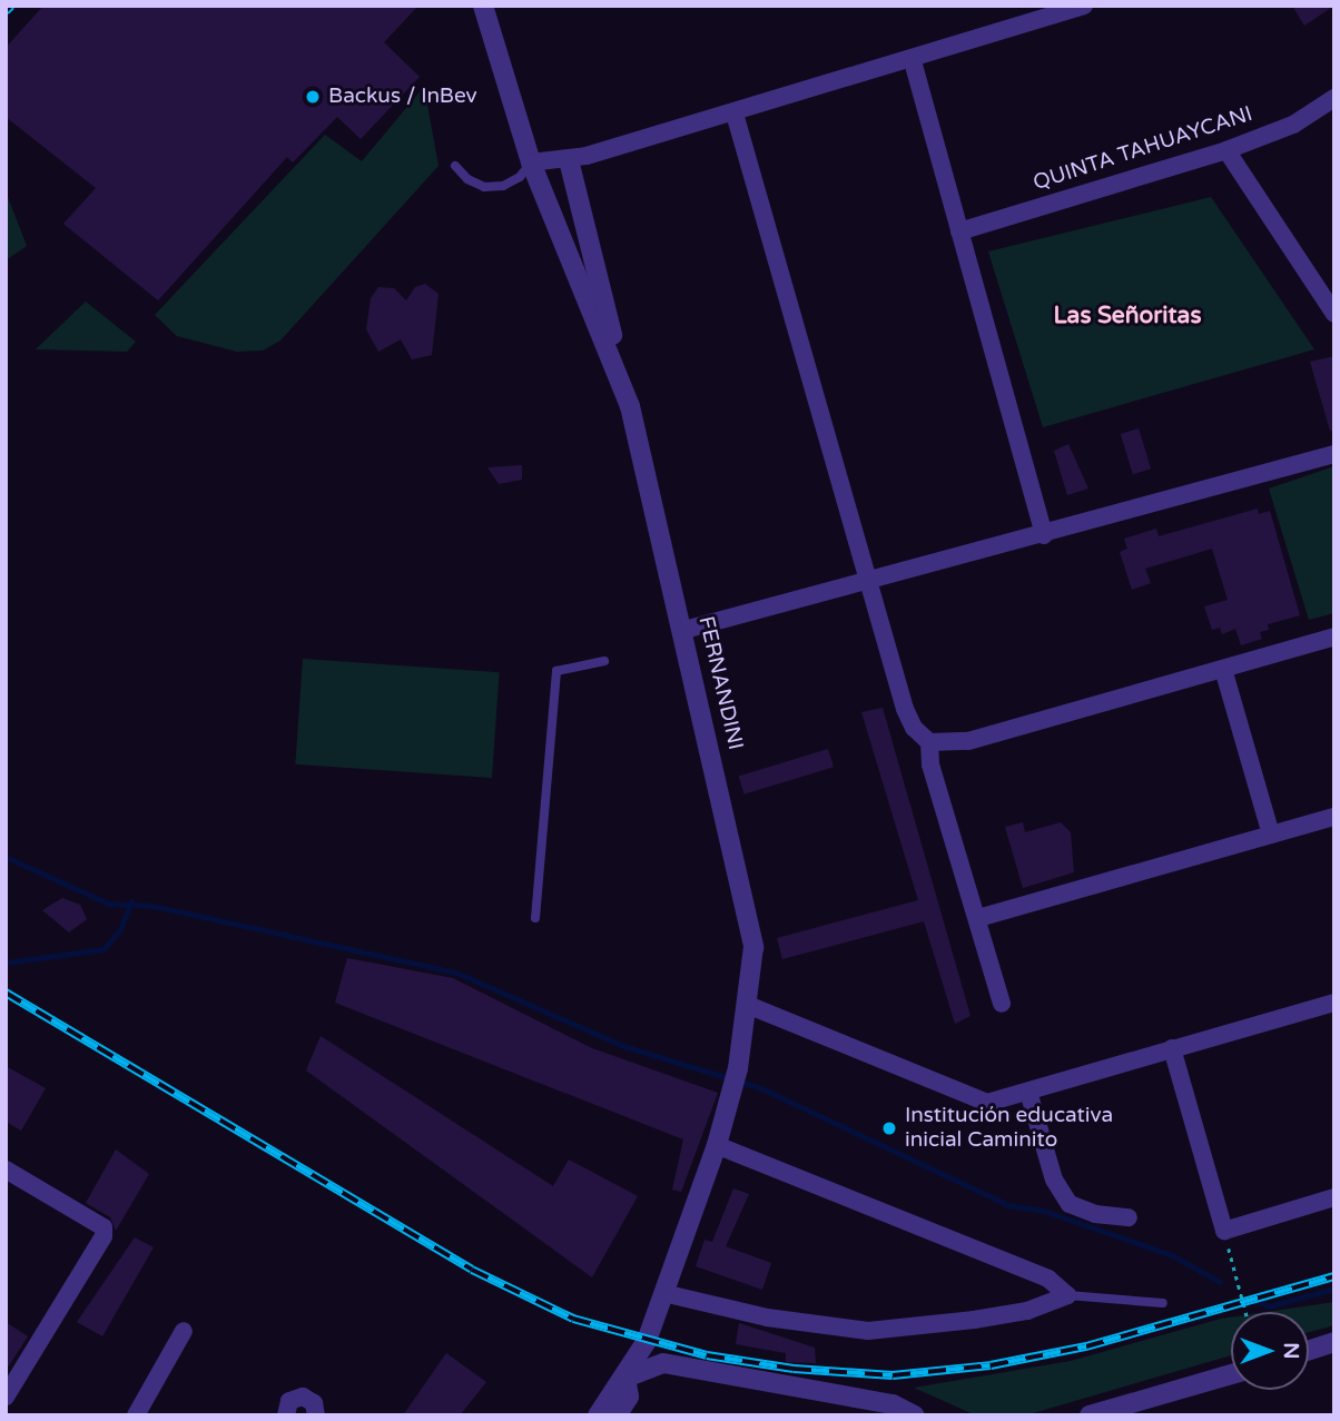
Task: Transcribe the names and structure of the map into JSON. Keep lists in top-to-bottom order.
{
  "streets": {
    "street": ["QUINTA TAHUAYCANI", "FERNANDINI"]
  },
  "districts": ["Las Señoritas"],
  "places": ["Backus / InBev", "Institución educativa inicial Caminito"],
  "north": "right"
}
